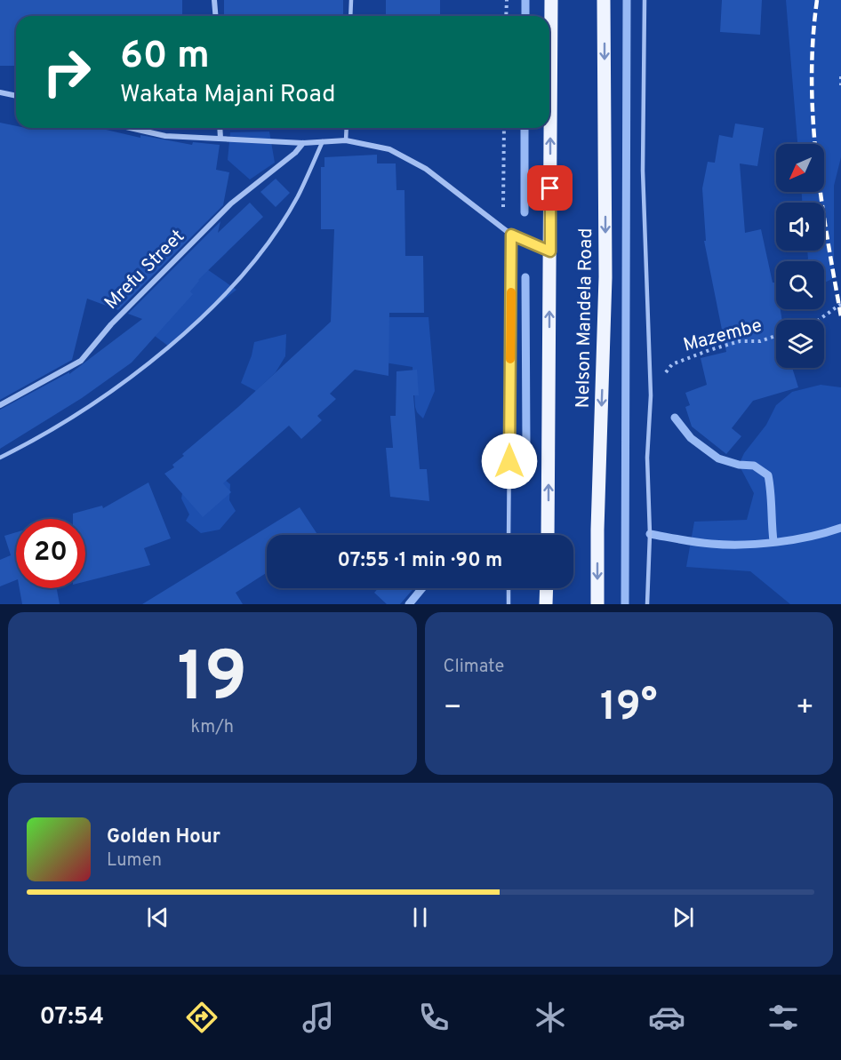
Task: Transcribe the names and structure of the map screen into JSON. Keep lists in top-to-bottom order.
{
  "streets": {
    "main road": ["Nelson Mandela Road"],
    "street": ["Mrefu Street"],
    "path": ["Mazembe"]
  },
  "north": "bottom left",
  "page": {
    "turn": ["60 m", "Wakata Majani Road"],
    "limit": "20",
    "trip": "07:55 · 1 min · 90 m",
    "tile": [
      ["19", "km/h"],
      "Climate"
    ],
    "heat": ["−", "19°", "+"],
    "song": ["Golden Hour", "Lumen"],
    "tabs": "07:54"
  }
}
